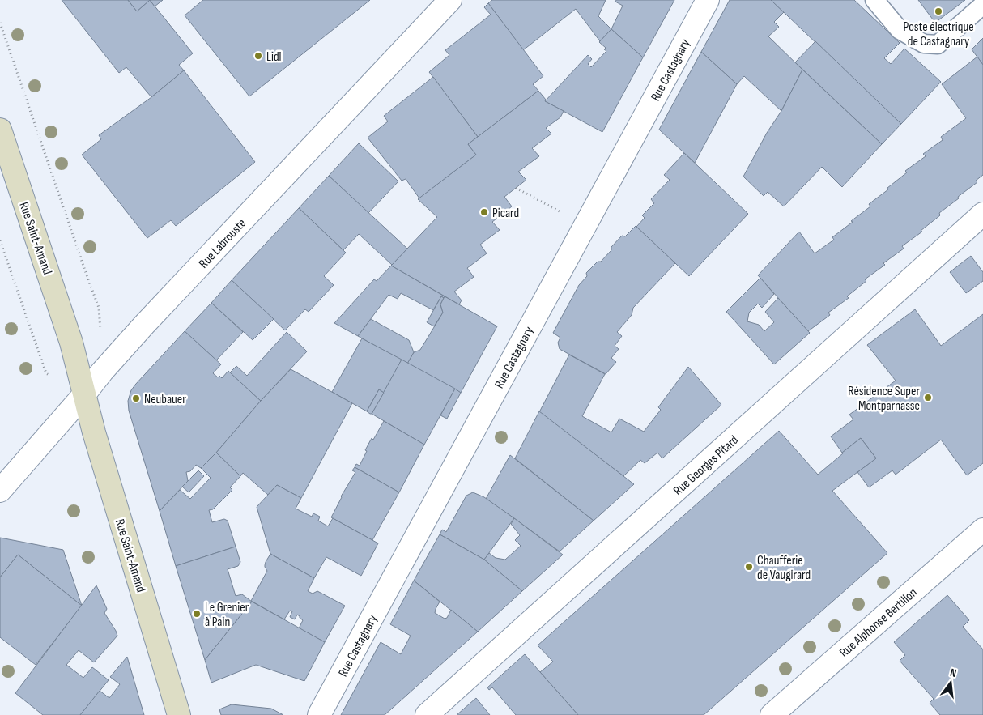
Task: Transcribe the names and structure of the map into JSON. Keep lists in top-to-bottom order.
{
  "streets": {
    "street": [
      "Rue Castagnary",
      "Rue Saint-Amand",
      "Rue Labrouste",
      "Rue Georges Pitard",
      "Rue Alphonse Bertillon"
    ]
  },
  "crossings": [
    ["Rue Saint-Amand", "Rue Labrouste"]
  ],
  "places": [
    "Poste électrique de Castagnary",
    "Lidl",
    "Picard",
    "Résidence Super Montparnasse",
    "Neubauer",
    "Chaufferie de Vaugirard",
    "Le Grenier à Pain"
  ],
  "north": "top"
}
